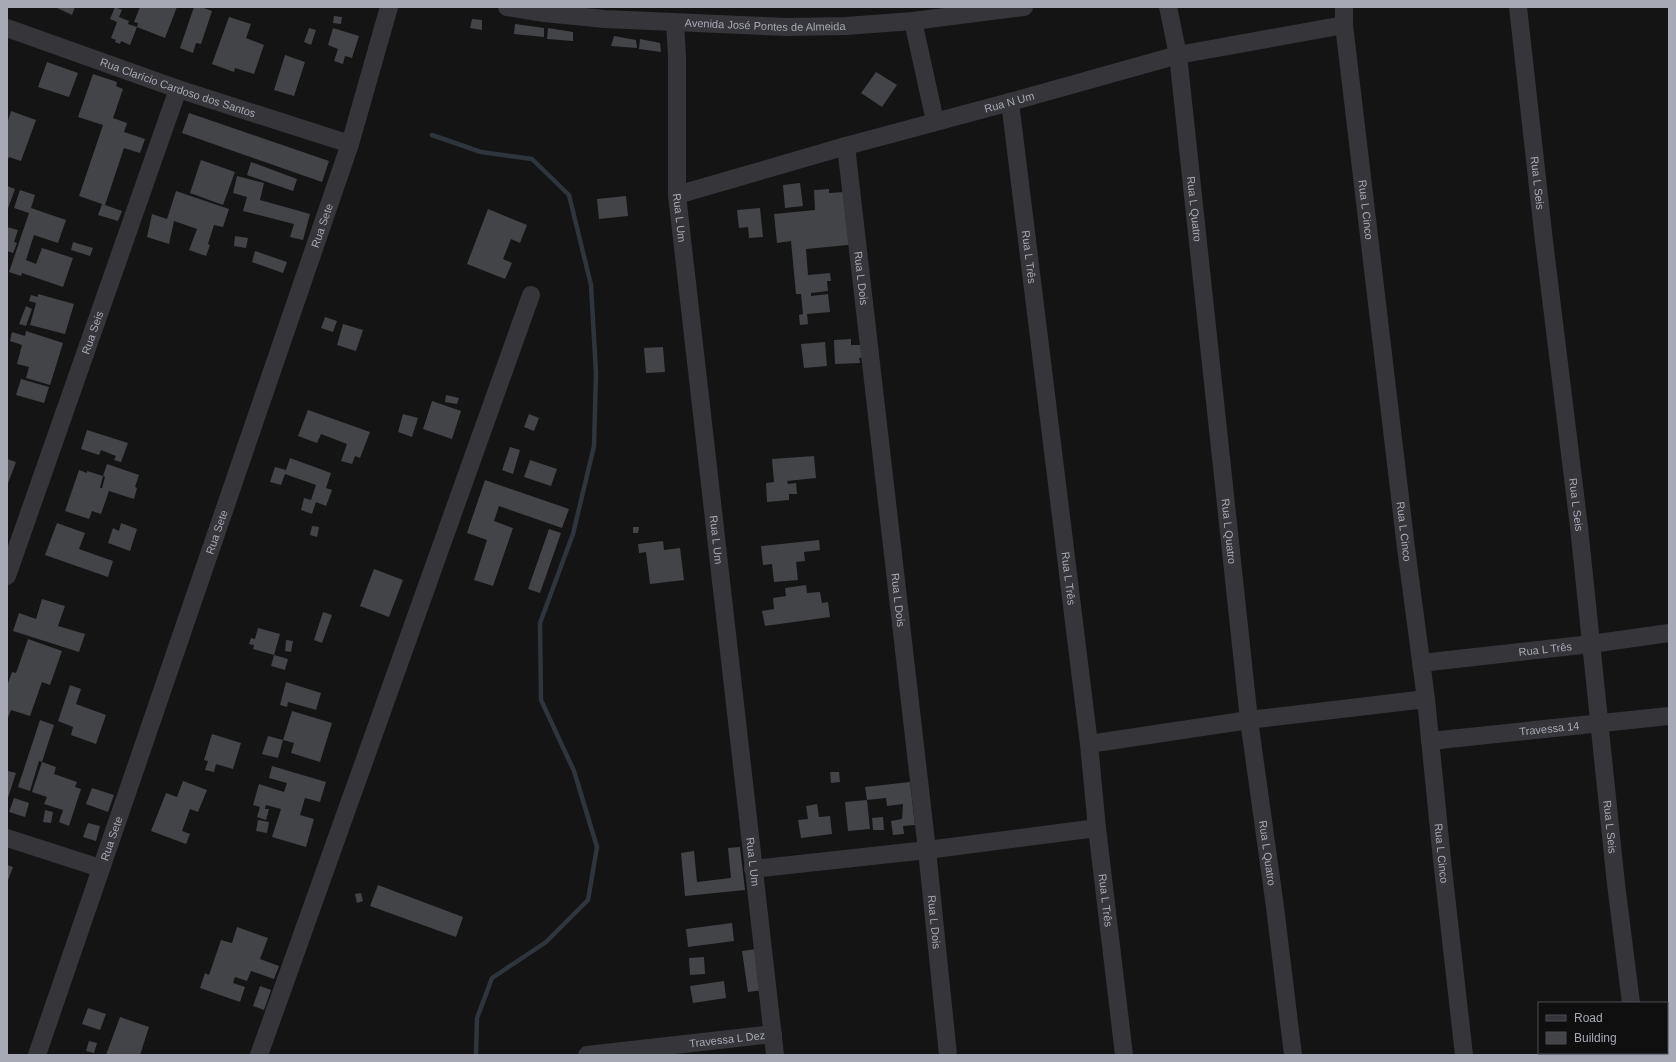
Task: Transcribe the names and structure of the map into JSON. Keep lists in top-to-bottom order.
{
  "streets": {
    "street": [
      "Avenida José Pontes de Almeida",
      "Rua Clarício Cardoso dos Santos",
      "Rua N Um",
      "Rua L Seis",
      "Rua L Quatro",
      "Rua L Cinco",
      "Rua L Um",
      "Rua Sete",
      "Rua L Três",
      "Rua L Dois",
      "Rua Seis",
      "Travessa 14",
      "Travessa L Dez"
    ]
  },
  "crossings": [
    ["Avenida José Pontes de Almeida", "Rua L Um"],
    ["Rua Clarício Cardoso dos Santos", "Rua Sete"],
    ["Rua Clarício Cardoso dos Santos", "Rua Seis"],
    ["Rua N Um", "Rua L Quatro"],
    ["Rua N Um", "Rua L Cinco"],
    ["Rua N Um", "Rua L Um"],
    ["Rua N Um", "Rua L Três"],
    ["Rua N Um", "Rua L Dois"],
    ["Rua L Seis", "Rua L Três"],
    ["Rua L Seis", "Travessa 14"],
    ["Rua L Cinco", "Rua L Três"],
    ["Rua L Cinco", "Travessa 14"],
    ["Rua L Um", "Travessa L Dez"]
  ],
  "legend": ["Road", "Building"]
}
